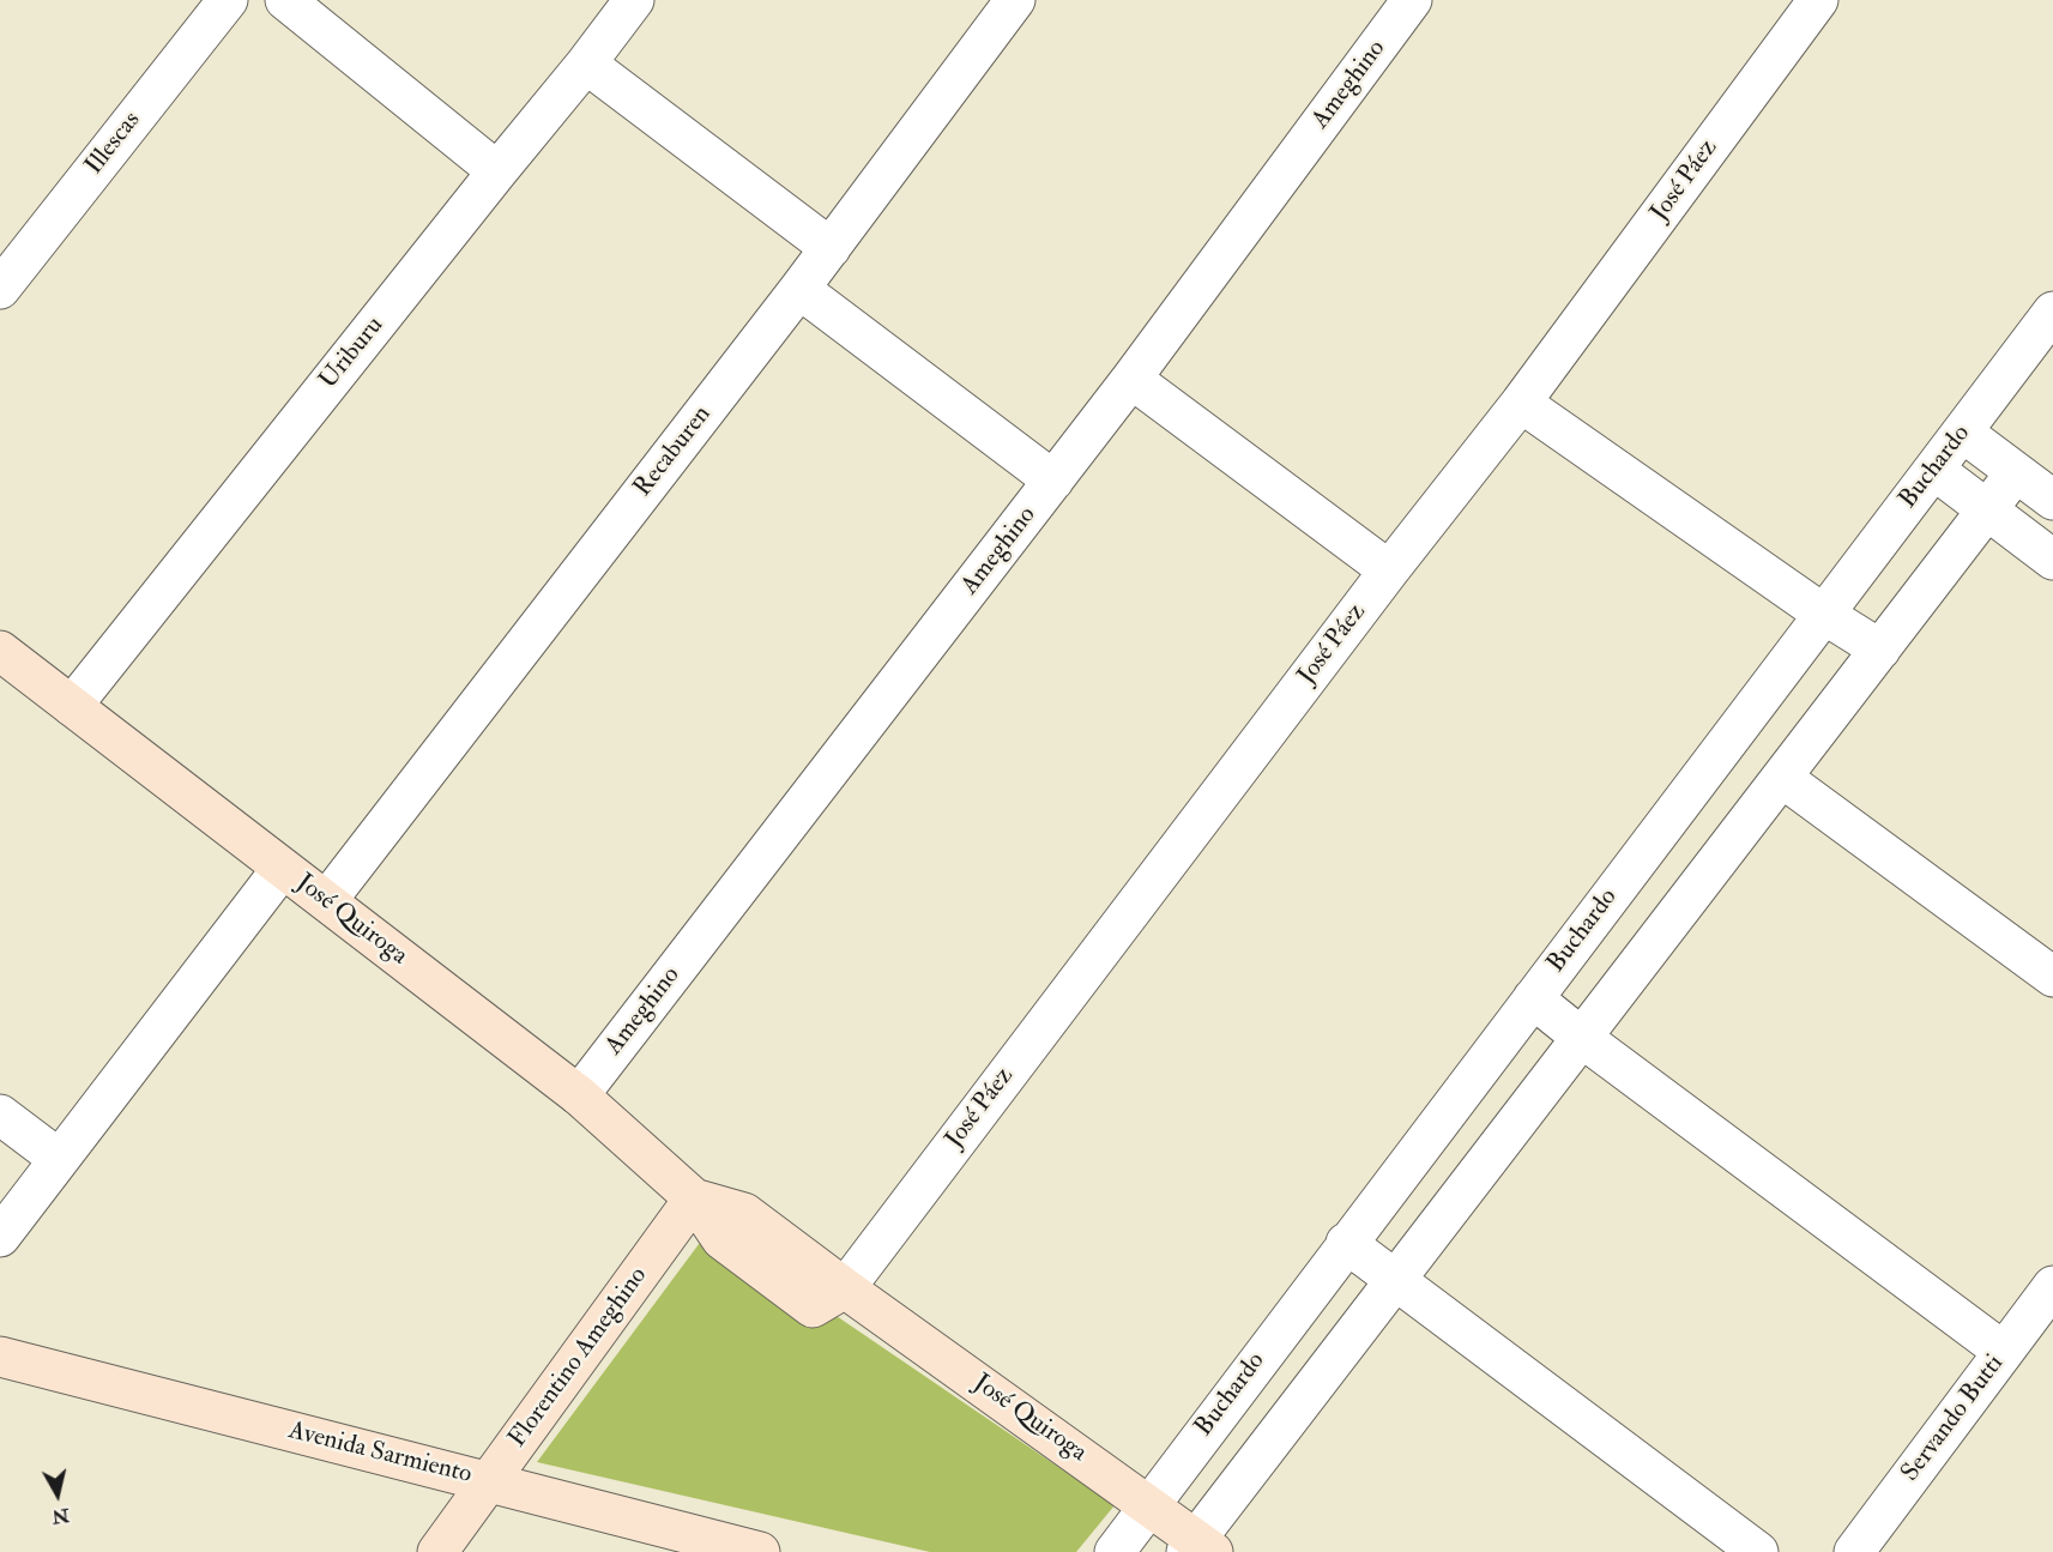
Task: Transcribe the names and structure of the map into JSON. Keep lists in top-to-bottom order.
{
  "streets": {
    "street": [
      "Ameghino",
      "Illescas",
      "José Páez",
      "Uriburu",
      "Recaburen",
      "Buchardo",
      "José Quiroga",
      "Florentino Ameghino",
      "Servando Butti",
      "Avenida Sarmiento"
    ]
  },
  "crossings": [
    ["Ameghino", "José Quiroga"],
    ["José Páez", "José Quiroga"],
    ["Uriburu", "José Quiroga"],
    ["Recaburen", "José Quiroga"],
    ["Buchardo", "José Quiroga"],
    ["José Quiroga", "Florentino Ameghino"],
    ["Florentino Ameghino", "Avenida Sarmiento"]
  ],
  "north": "bottom"
}
